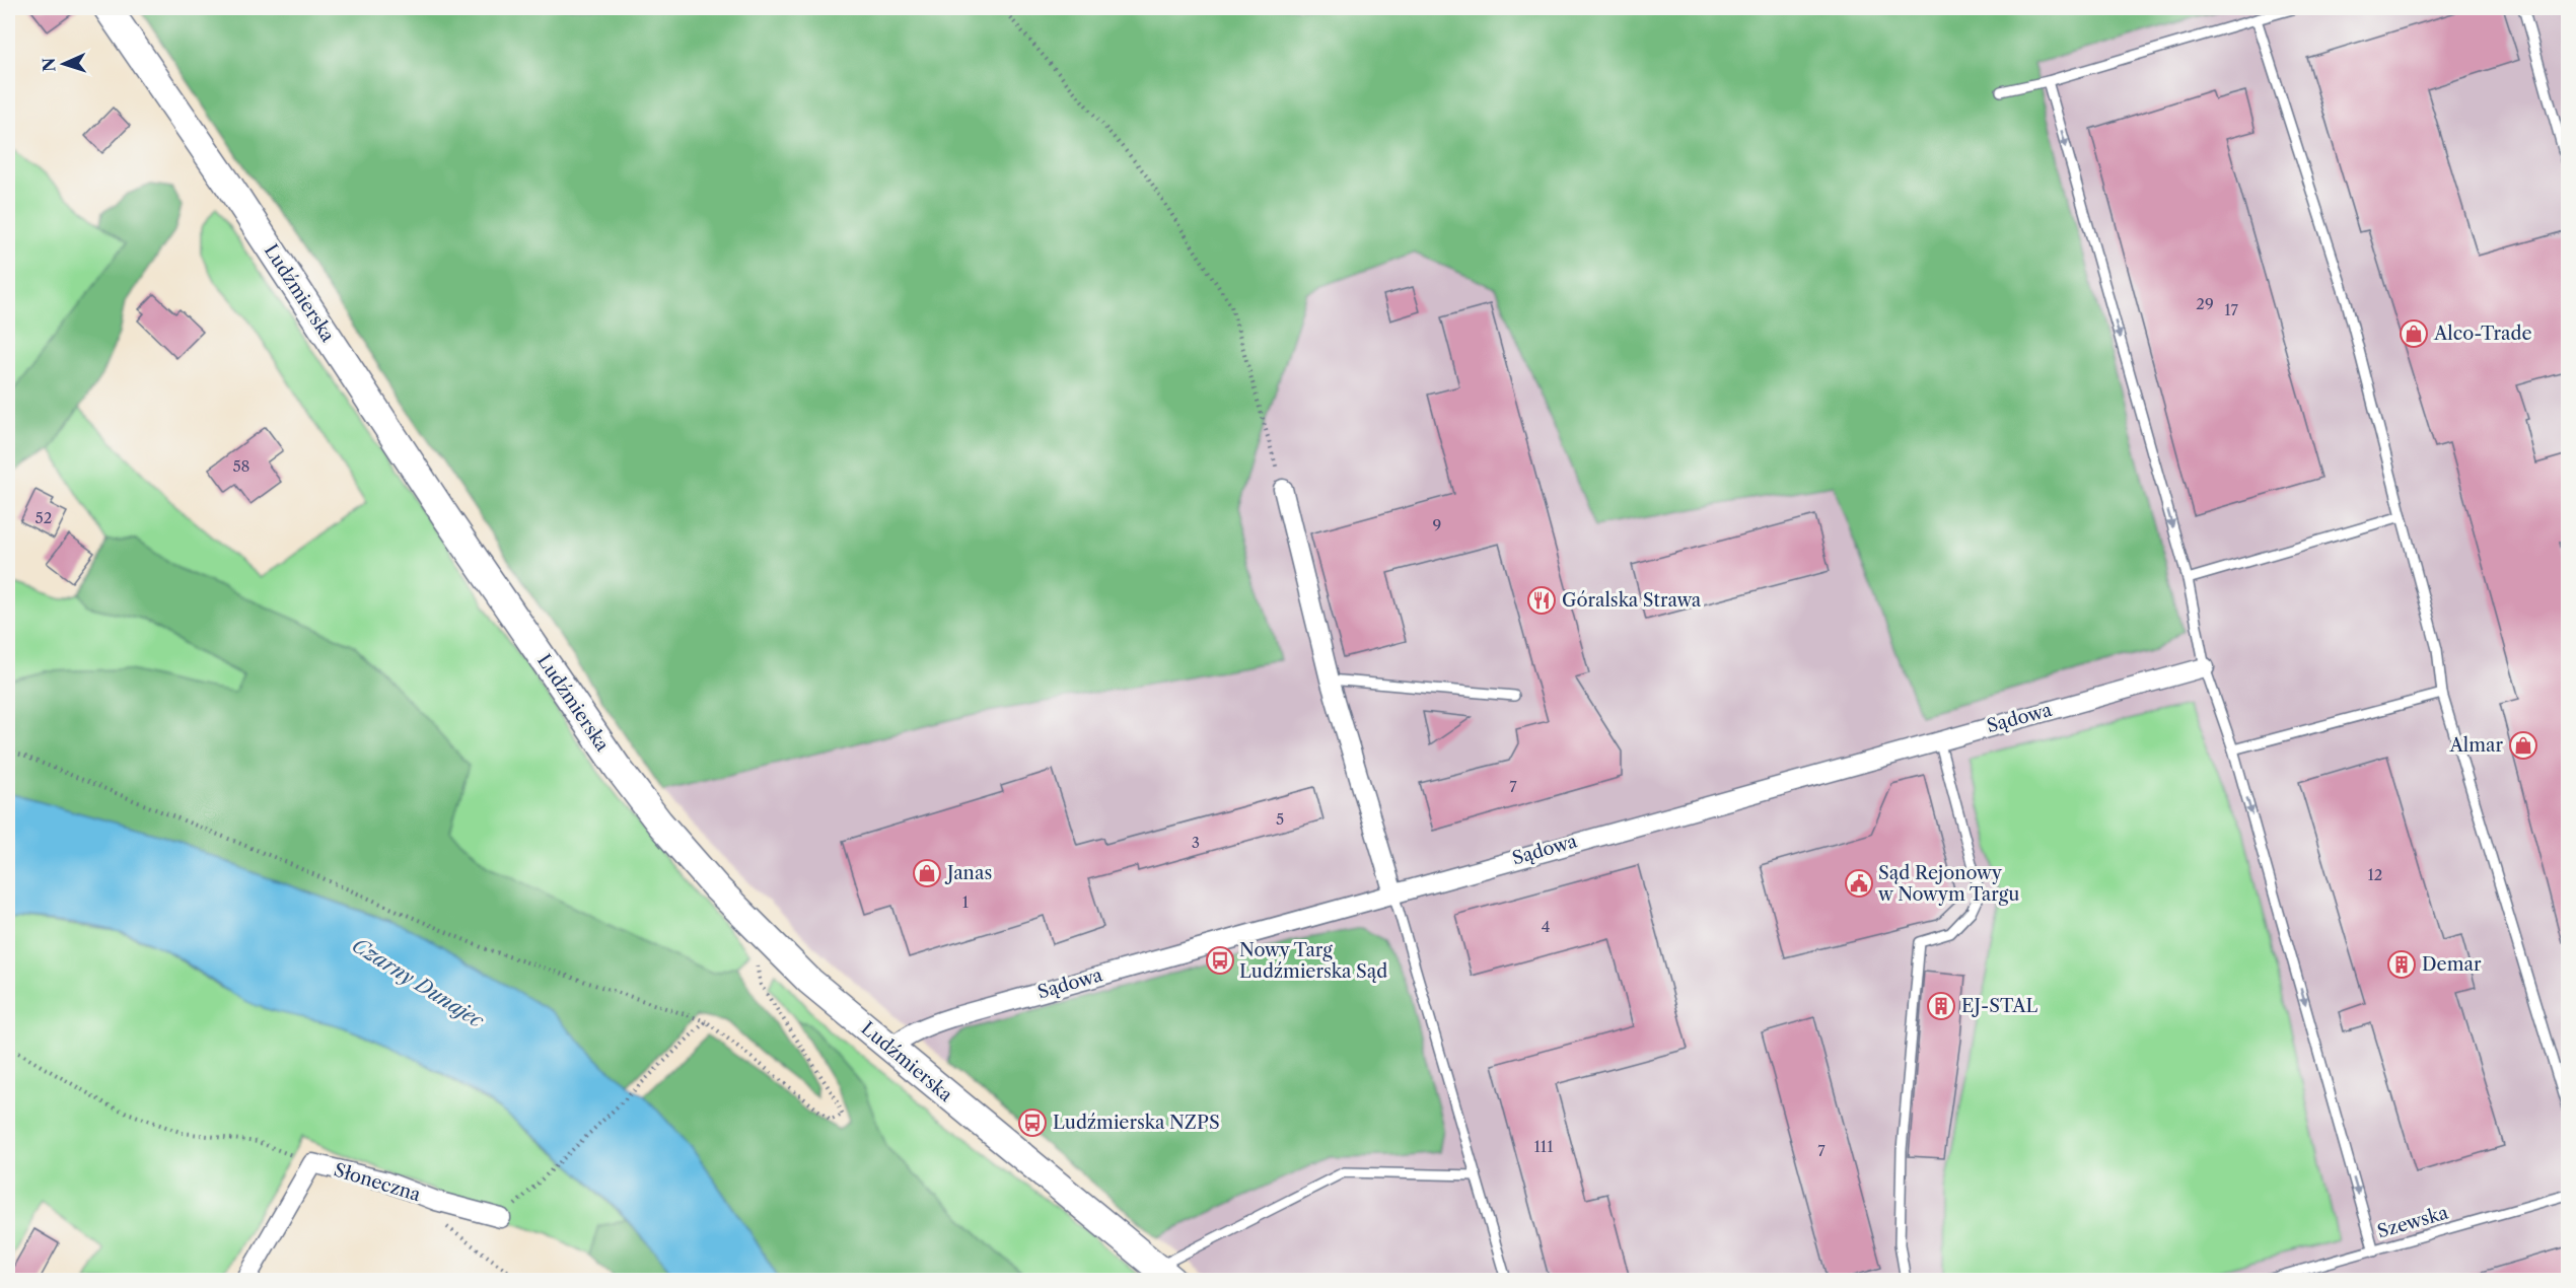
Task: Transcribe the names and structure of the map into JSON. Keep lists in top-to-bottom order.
{
  "streets": {
    "main road": ["Ludźmierska"],
    "street": ["Sądowa", "Słoneczna"],
    "lane": ["Szewska"]
  },
  "crossings": [
    ["Ludźmierska", "Sądowa"]
  ],
  "water": ["Czarny Dunajec"],
  "places": {
    "shop": ["Alco-Trade", "Almar", "Janas"],
    "restaurant": ["Góralska Strawa"],
    "public building": ["Sąd Rejonowy w Nowym Targu"],
    "bus stop": ["Nowy Targ Ludźmierska Sąd", "Ludźmierska NZPS"],
    "building": ["Demar", "EJ-STAL"]
  },
  "house_numbers": [
    "29",
    "17",
    "58",
    "52",
    "9",
    "7",
    "5",
    "3",
    "12",
    "1",
    "4",
    "111",
    "7"
  ],
  "north": "left"
}
